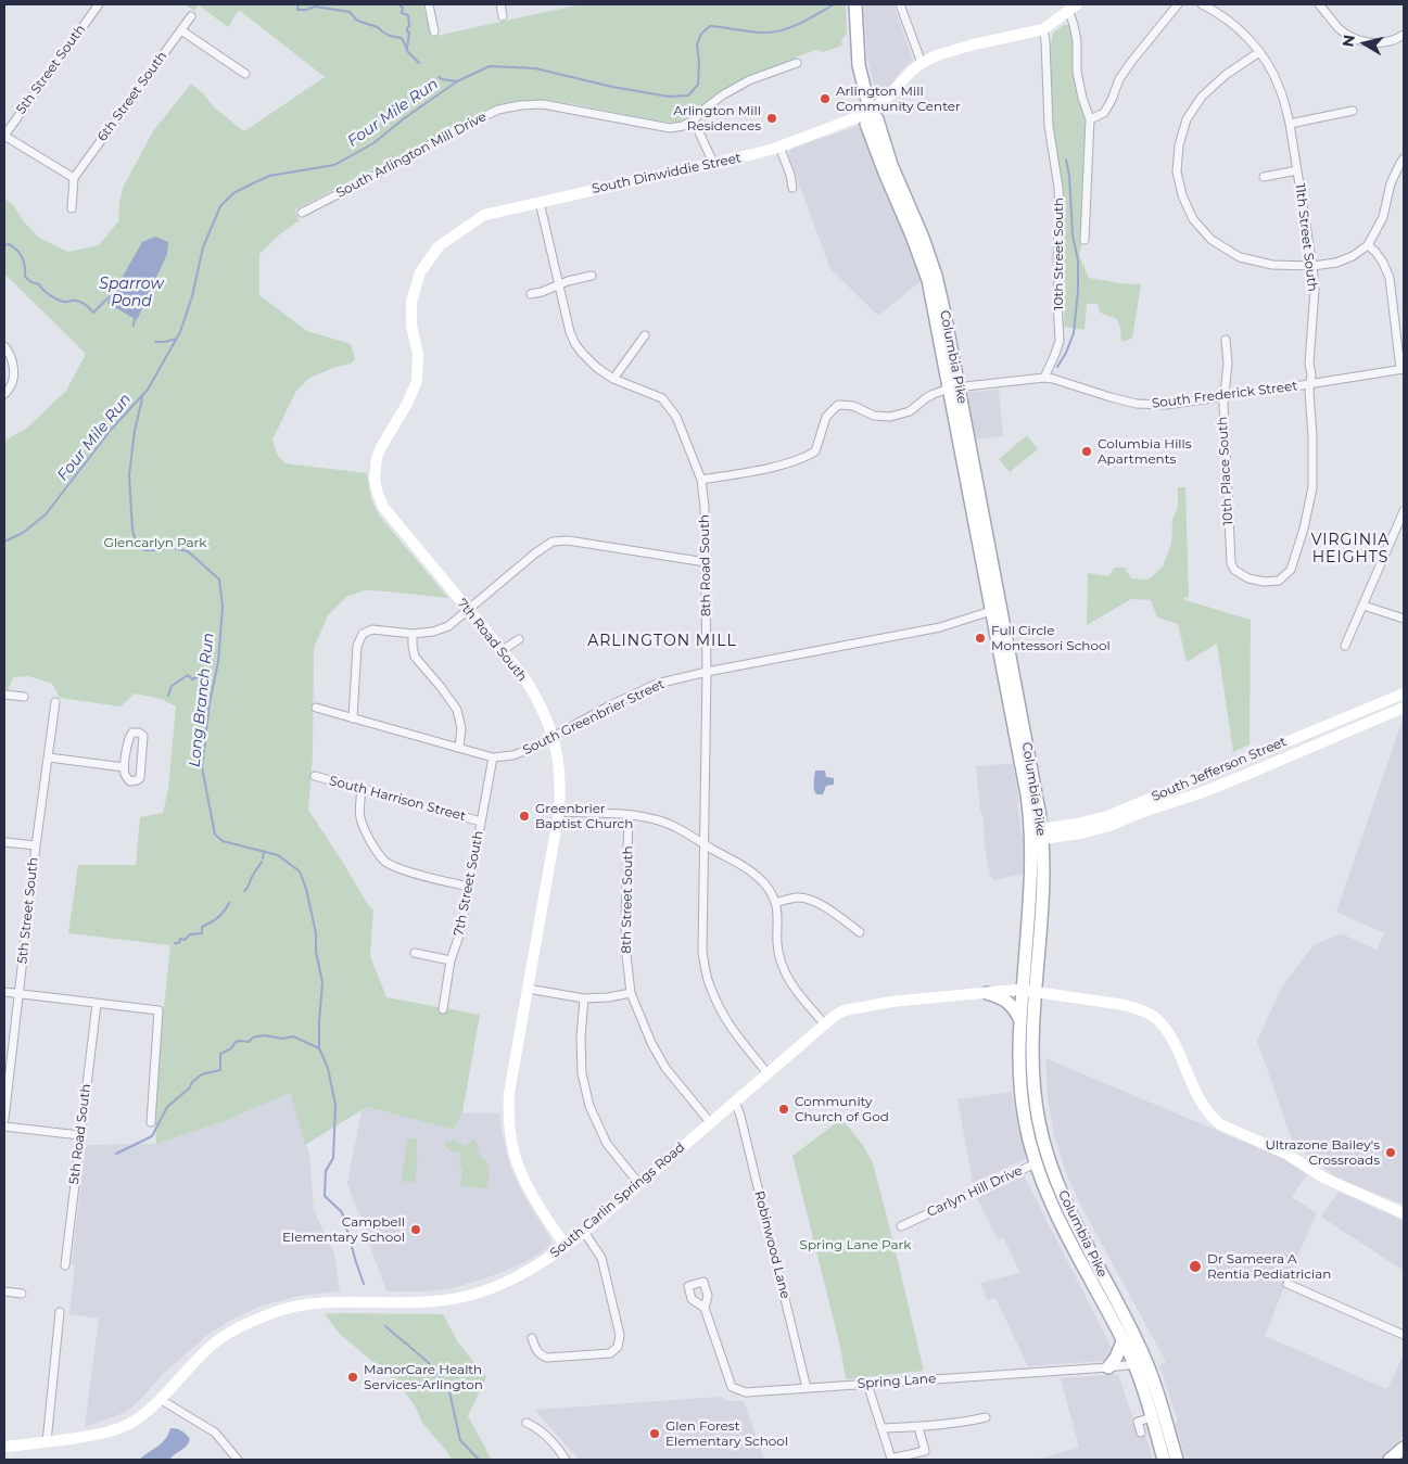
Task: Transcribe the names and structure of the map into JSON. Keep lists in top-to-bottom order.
{
  "streets": {
    "main road": ["Columbia Pike"],
    "street": [
      "5th Street South",
      "6th Street South",
      "South Arlington Mill Drive",
      "South Dinwiddie Street",
      "11th Street South",
      "10th Street South",
      "South Frederick Street",
      "10th Place South",
      "8th Road South",
      "7th Road South",
      "South Greenbrier Street",
      "South Jefferson Street",
      "South Harrison Street",
      "7th Street South",
      "8th Street South",
      "5th Road South",
      "Carlyn Hill Drive",
      "South Carlin Springs Road",
      "Robinwood Lane",
      "Spring Lane"
    ]
  },
  "crossings": [
    ["South Dinwiddie Street", "Columbia Pike"],
    ["South Dinwiddie Street", "8th Road South"],
    ["South Dinwiddie Street", "7th Road South"],
    ["11th Street South", "South Frederick Street"],
    ["11th Street South", "10th Place South"],
    ["10th Street South", "South Frederick Street"],
    ["Columbia Pike", "South Frederick Street"],
    ["Columbia Pike", "South Greenbrier Street"],
    ["Columbia Pike", "South Jefferson Street"],
    ["Columbia Pike", "Carlyn Hill Drive"],
    ["Columbia Pike", "South Carlin Springs Road"],
    ["Columbia Pike", "Spring Lane"],
    ["South Frederick Street", "10th Place South"],
    ["South Frederick Street", "8th Road South"],
    ["8th Road South", "South Greenbrier Street"],
    ["8th Road South", "South Carlin Springs Road"],
    ["7th Road South", "South Greenbrier Street"],
    ["7th Road South", "South Carlin Springs Road"],
    ["South Greenbrier Street", "7th Street South"],
    ["South Harrison Street", "7th Street South"],
    ["8th Street South", "South Carlin Springs Road"],
    ["South Carlin Springs Road", "Robinwood Lane"],
    ["Robinwood Lane", "Spring Lane"]
  ],
  "districts": ["VIRGINIA HEIGHTS", "ARLINGTON MILL"],
  "water": ["Four Mile Run", "Sparrow Pond", "Long Branch Run"],
  "parks": ["Glencarlyn Park", "Spring Lane Park"],
  "places": [
    "Arlington Mill Community Center",
    "Arlington Mill Residences",
    "Columbia Hills Apartments",
    "Full Circle Montessori School",
    "Greenbrier Baptist Church",
    "Community Church of God",
    "Ultrazone Bailey's Crossroads",
    "Campbell Elementary School",
    "Dr Sameera A Rentia Pediatrician",
    "ManorCare Health Services-Arlington",
    "Glen Forest Elementary School"
  ],
  "north": "left"
}
